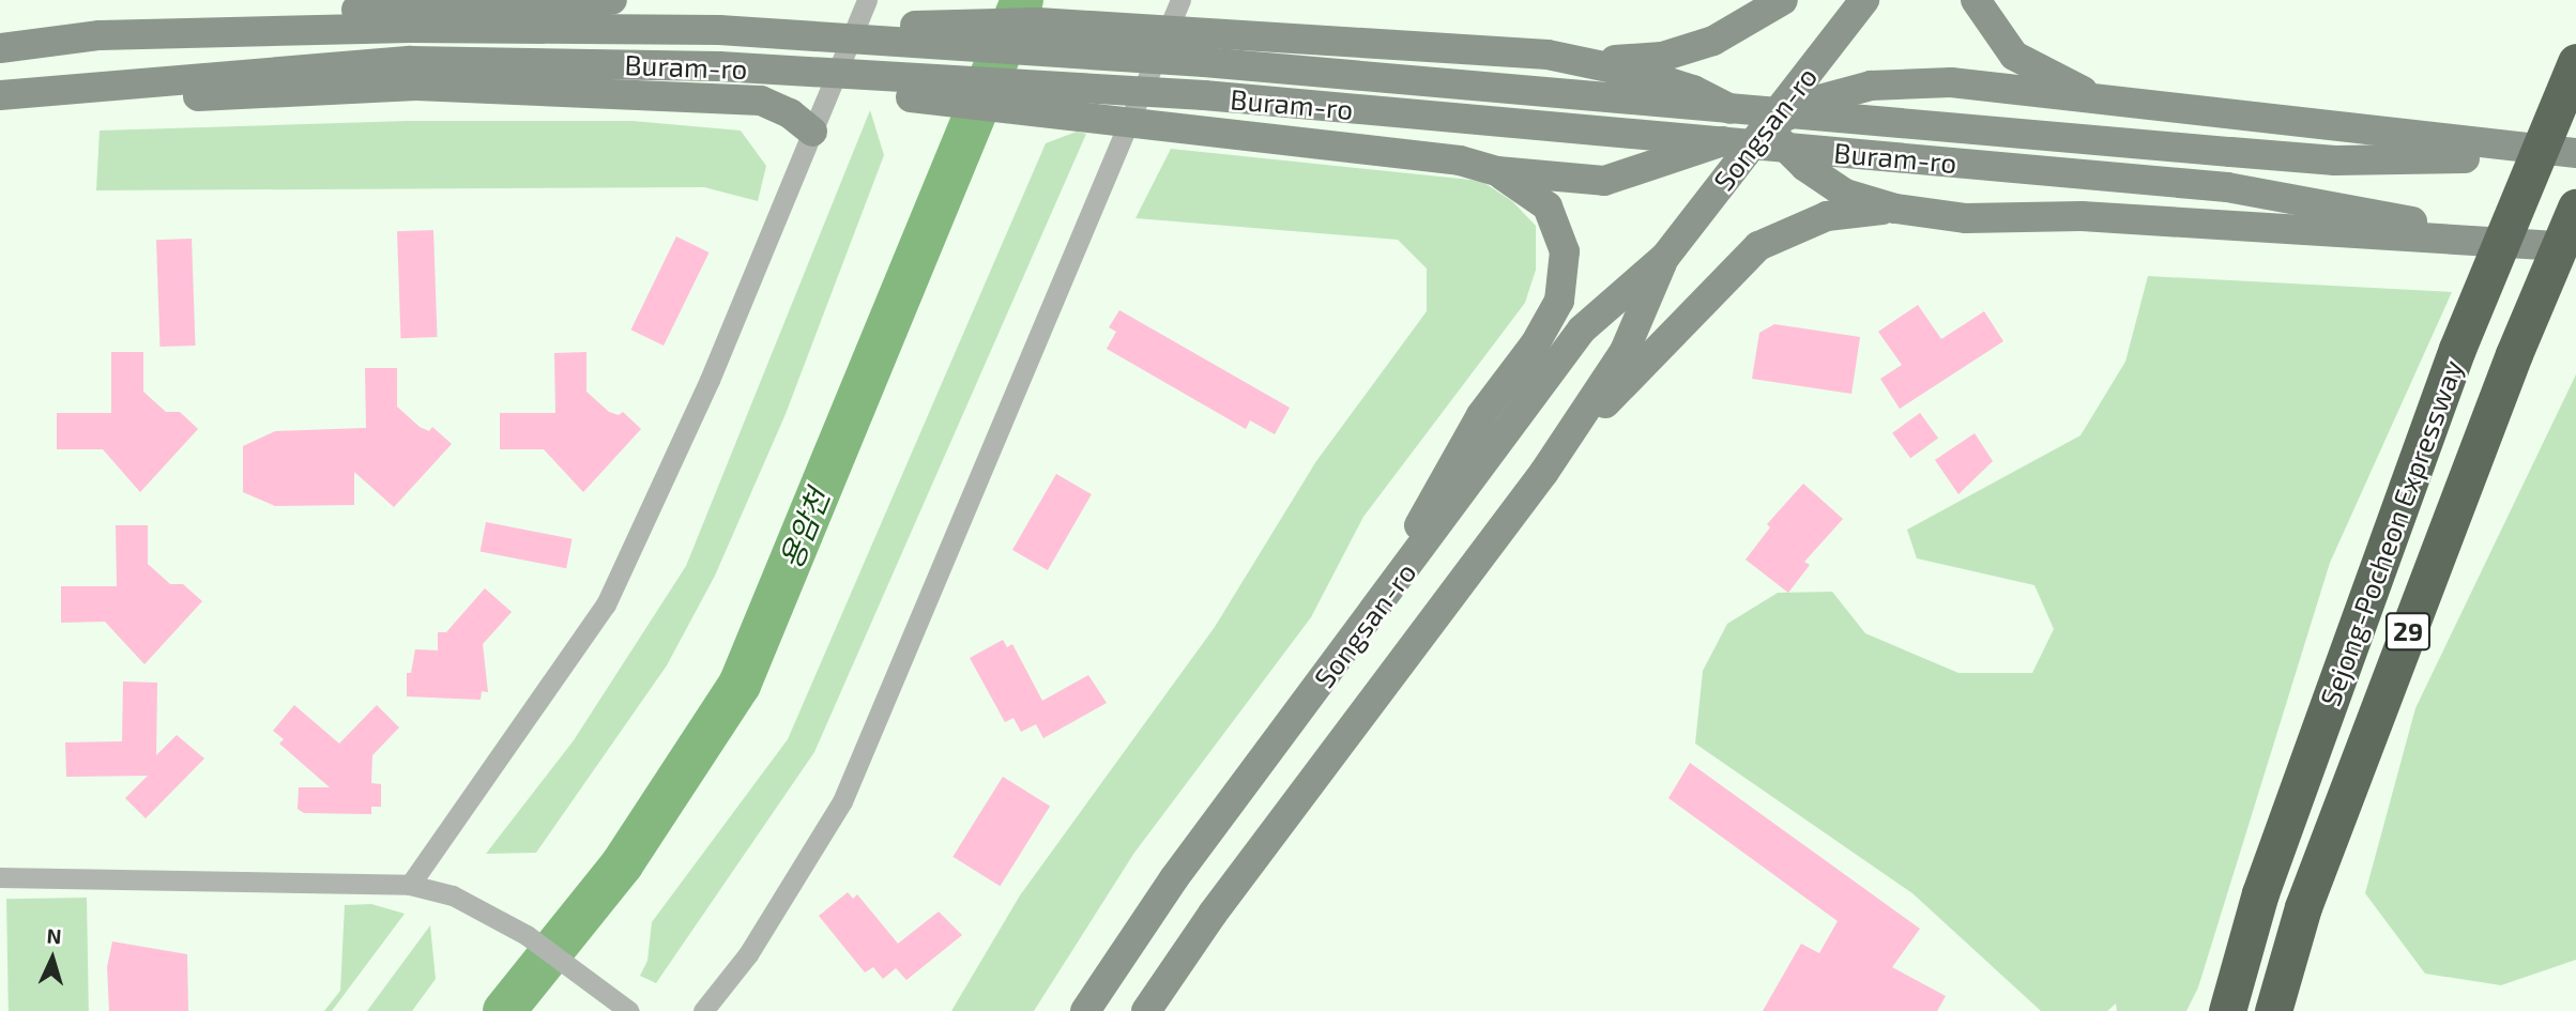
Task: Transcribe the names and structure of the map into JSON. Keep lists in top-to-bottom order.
{
  "streets": {
    "highway": ["Sejong-Pocheon Expressway", "29"],
    "street": ["Buram-ro", "Songsan-ro"]
  },
  "water": ["용암천"],
  "north": "top"
}
